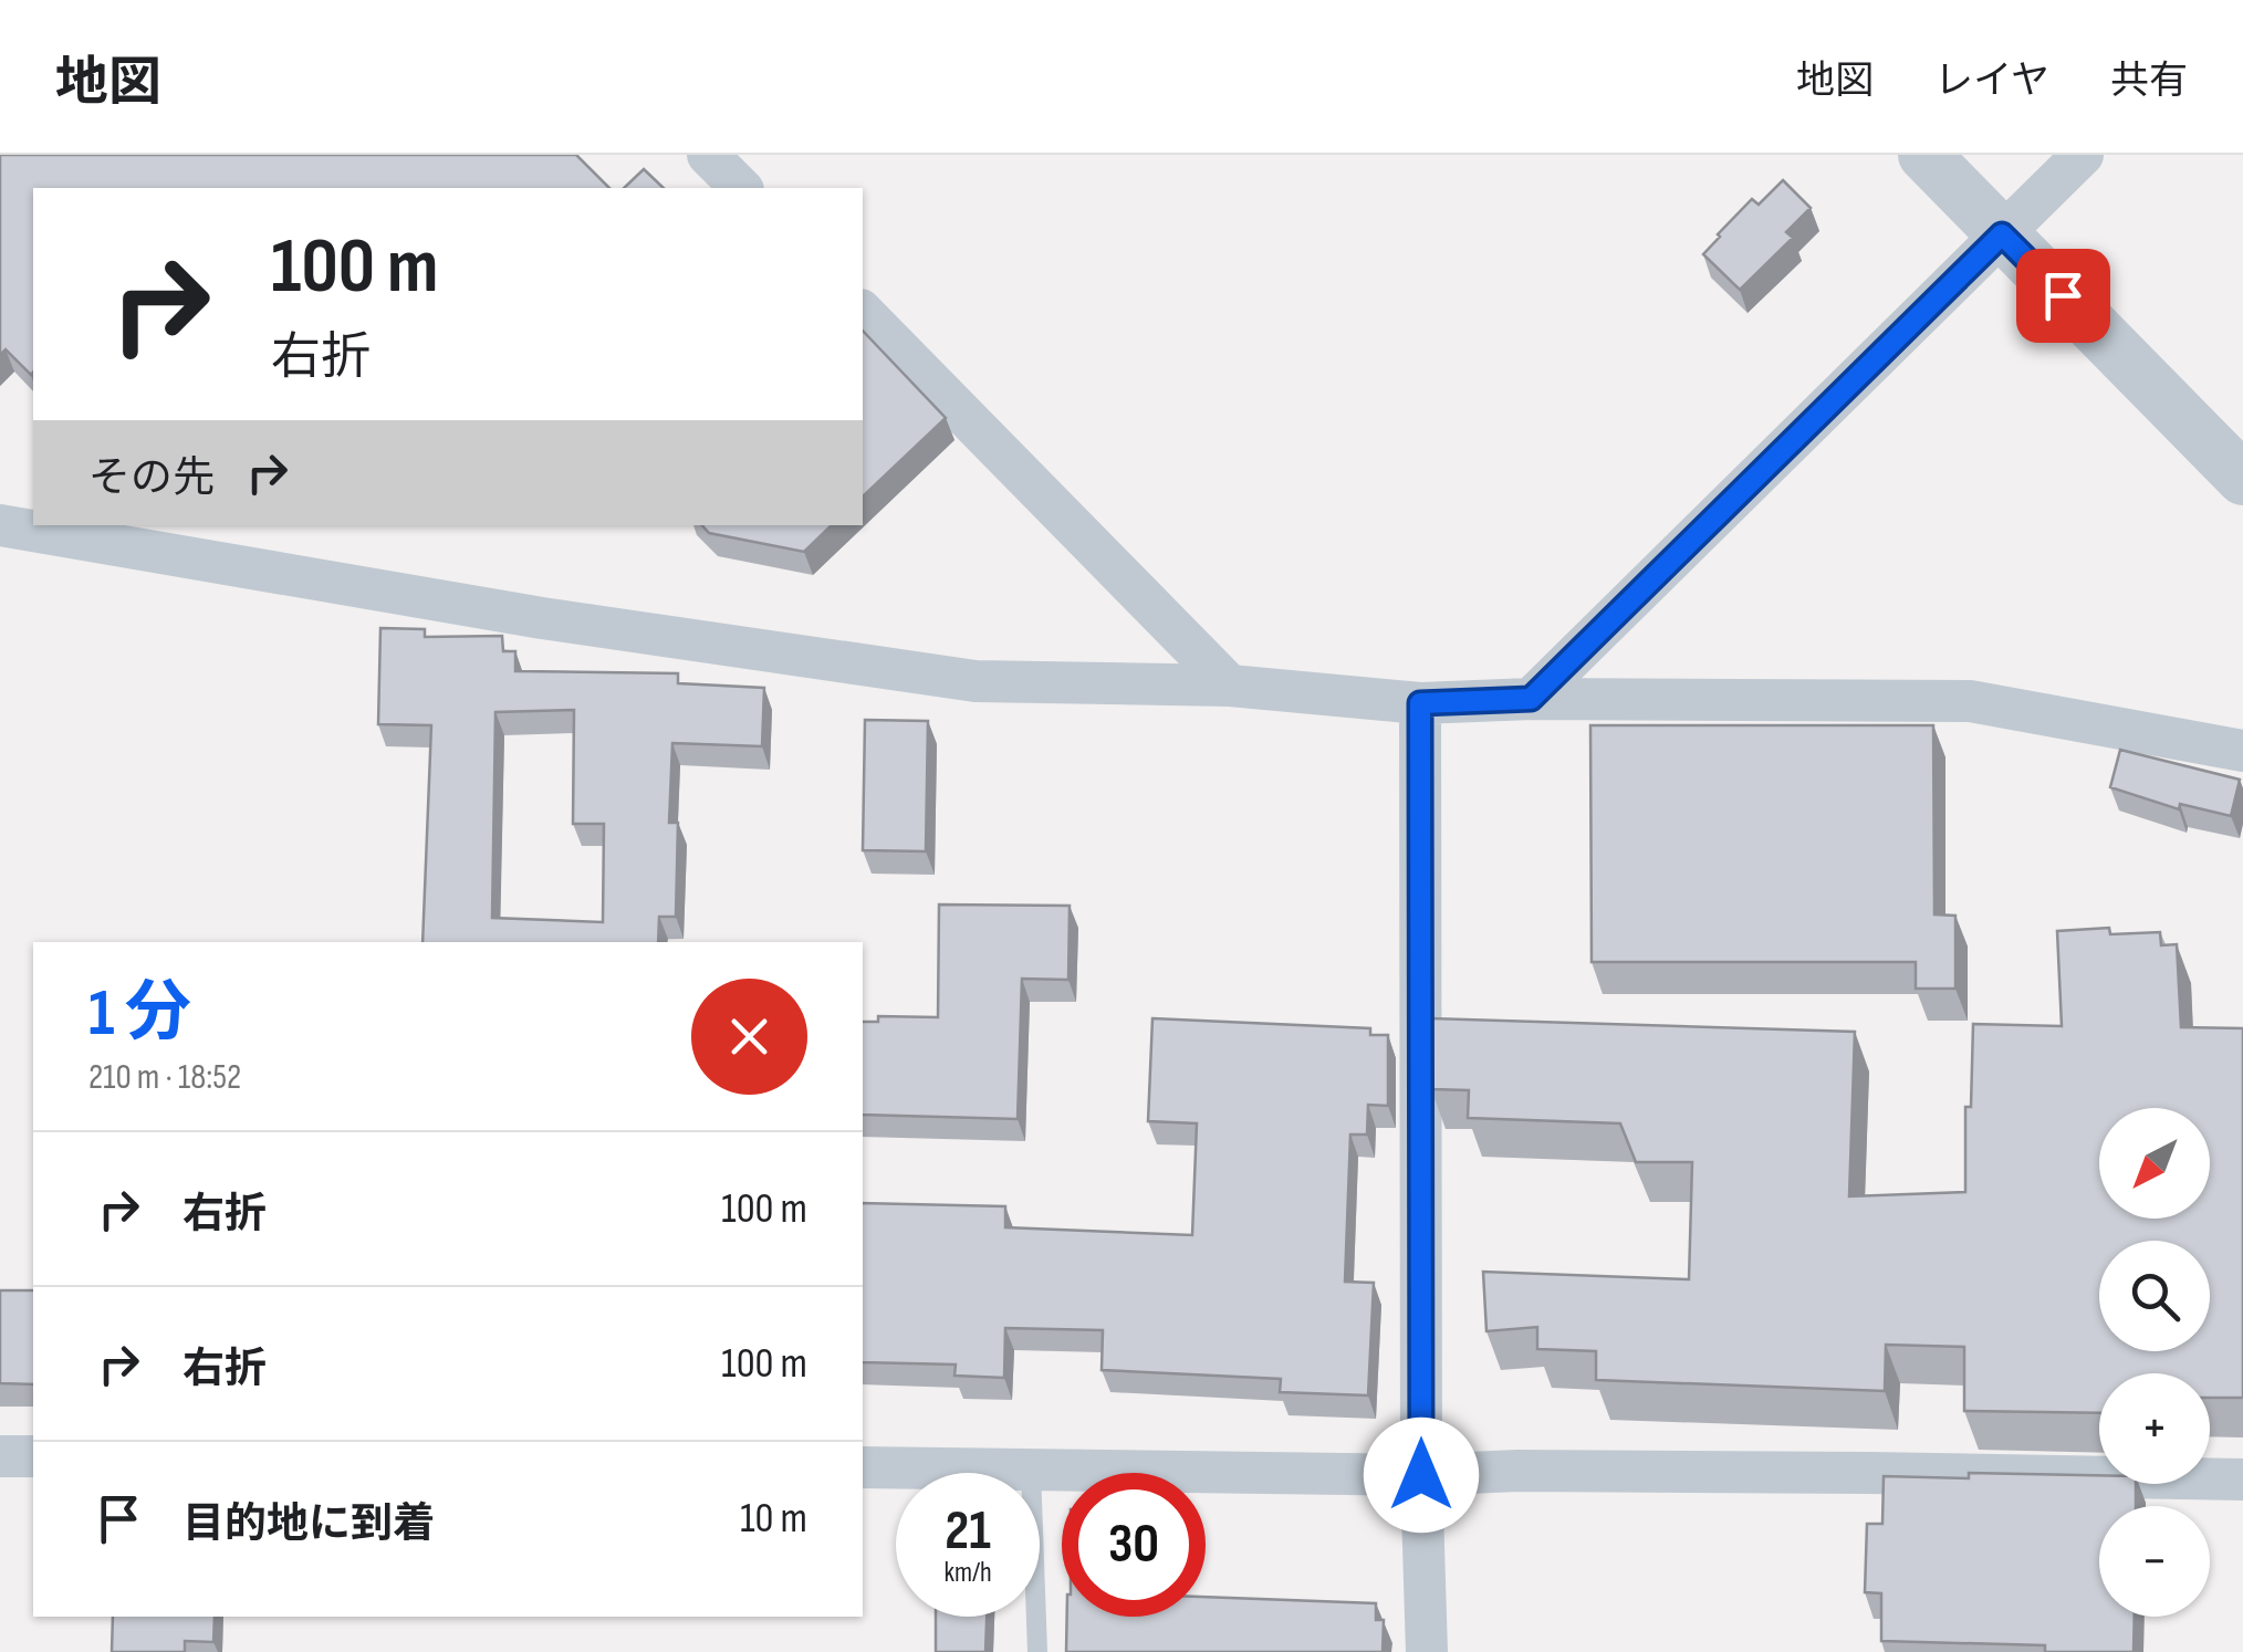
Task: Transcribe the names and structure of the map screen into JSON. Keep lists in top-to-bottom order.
{
  "north": "bottom left",
  "page": {
    "header": "地図",
    "nav": ["地図", "レイヤ", "共有"],
    "turn": ["100 m", "右折"],
    "then": "その先",
    "heading": ["1 分", "210 m · 18:52"],
    "map_buttons": ["+", "−"],
    "list": [
      {
        "name": "右折",
        "value": "100 m"
      },
      {
        "name": "右折",
        "value": "100 m"
      },
      {
        "name": "目的地に到着",
        "value": "10 m"
      }
    ],
    "speed": "21 km/h",
    "limit": "30"
  }
}
